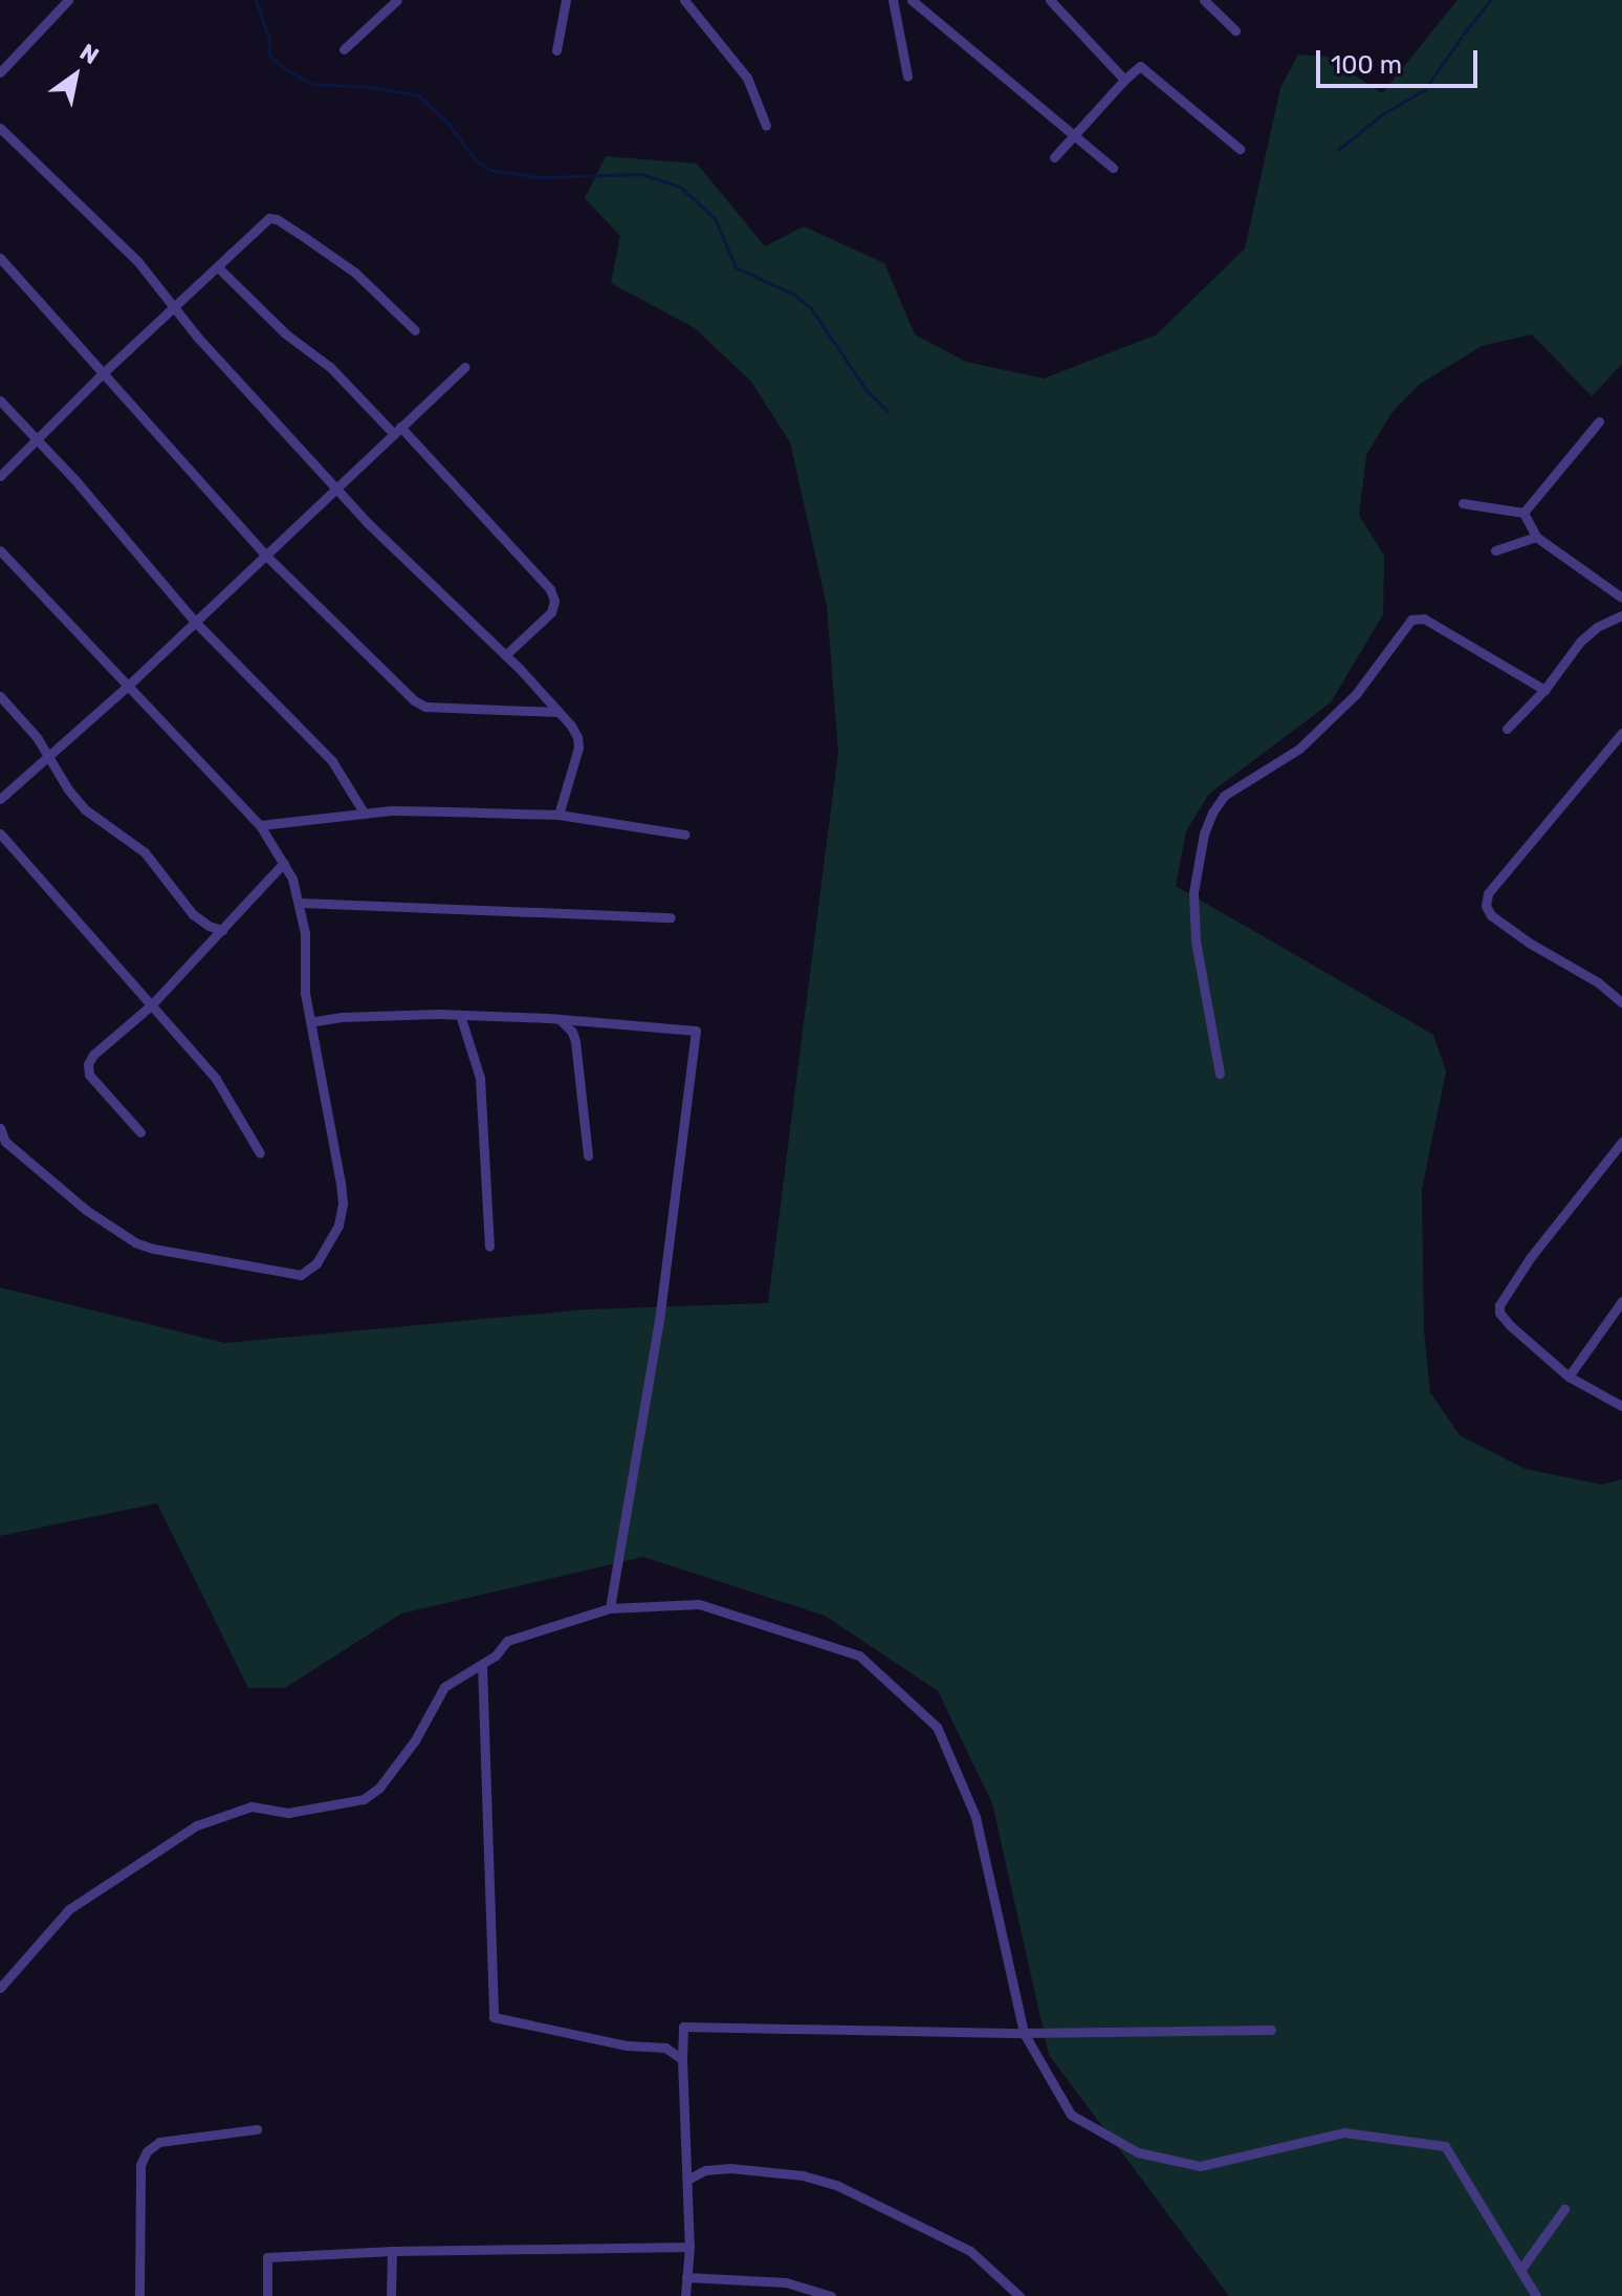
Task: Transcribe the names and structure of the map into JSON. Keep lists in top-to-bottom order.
{
  "scale_bar": "100 m",
  "north": "top right"
}
